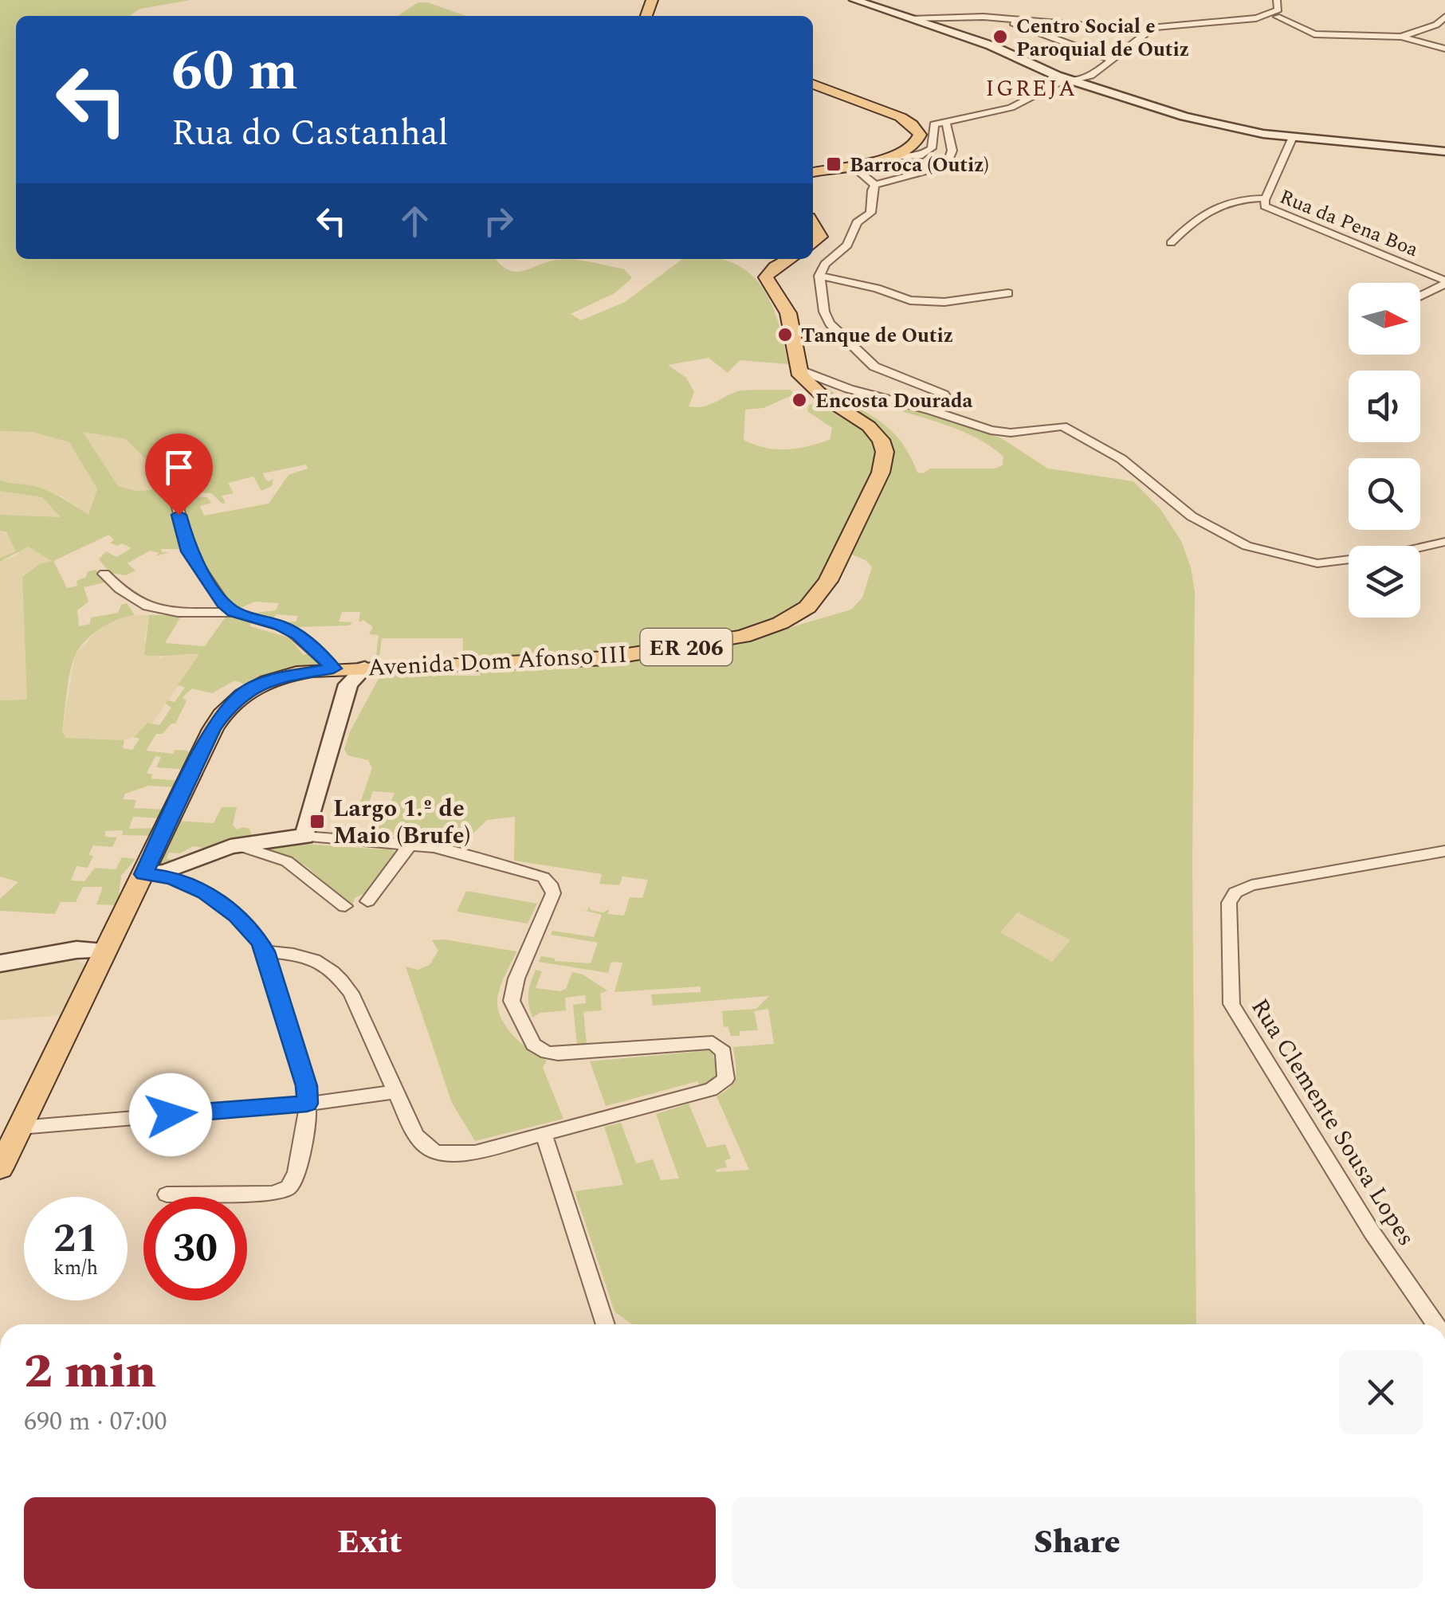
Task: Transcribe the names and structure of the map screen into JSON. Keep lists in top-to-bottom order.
{
  "streets": {
    "main road": ["ER 206", "Avenida Dom Afonso III"],
    "street": ["Rua da Pena Boa", "Rua Clemente Sousa Lopes"]
  },
  "districts": ["IGREJA"],
  "places": {
    "other": ["Centro Social e Paroquial de Outiz", "Tanque de Outiz", "Encosta Dourada"],
    "transit": ["Barroca (Outiz)", "Largo 1.º de Maio (Brufe)"]
  },
  "north": "right",
  "page": {
    "turn": ["60 m", "Rua do Castanhal"],
    "speed": "21 km/h",
    "limit": "30",
    "heading": ["2 min", "690 m · 07:00"],
    "buttons": ["Exit", "Share"]
  }
}
